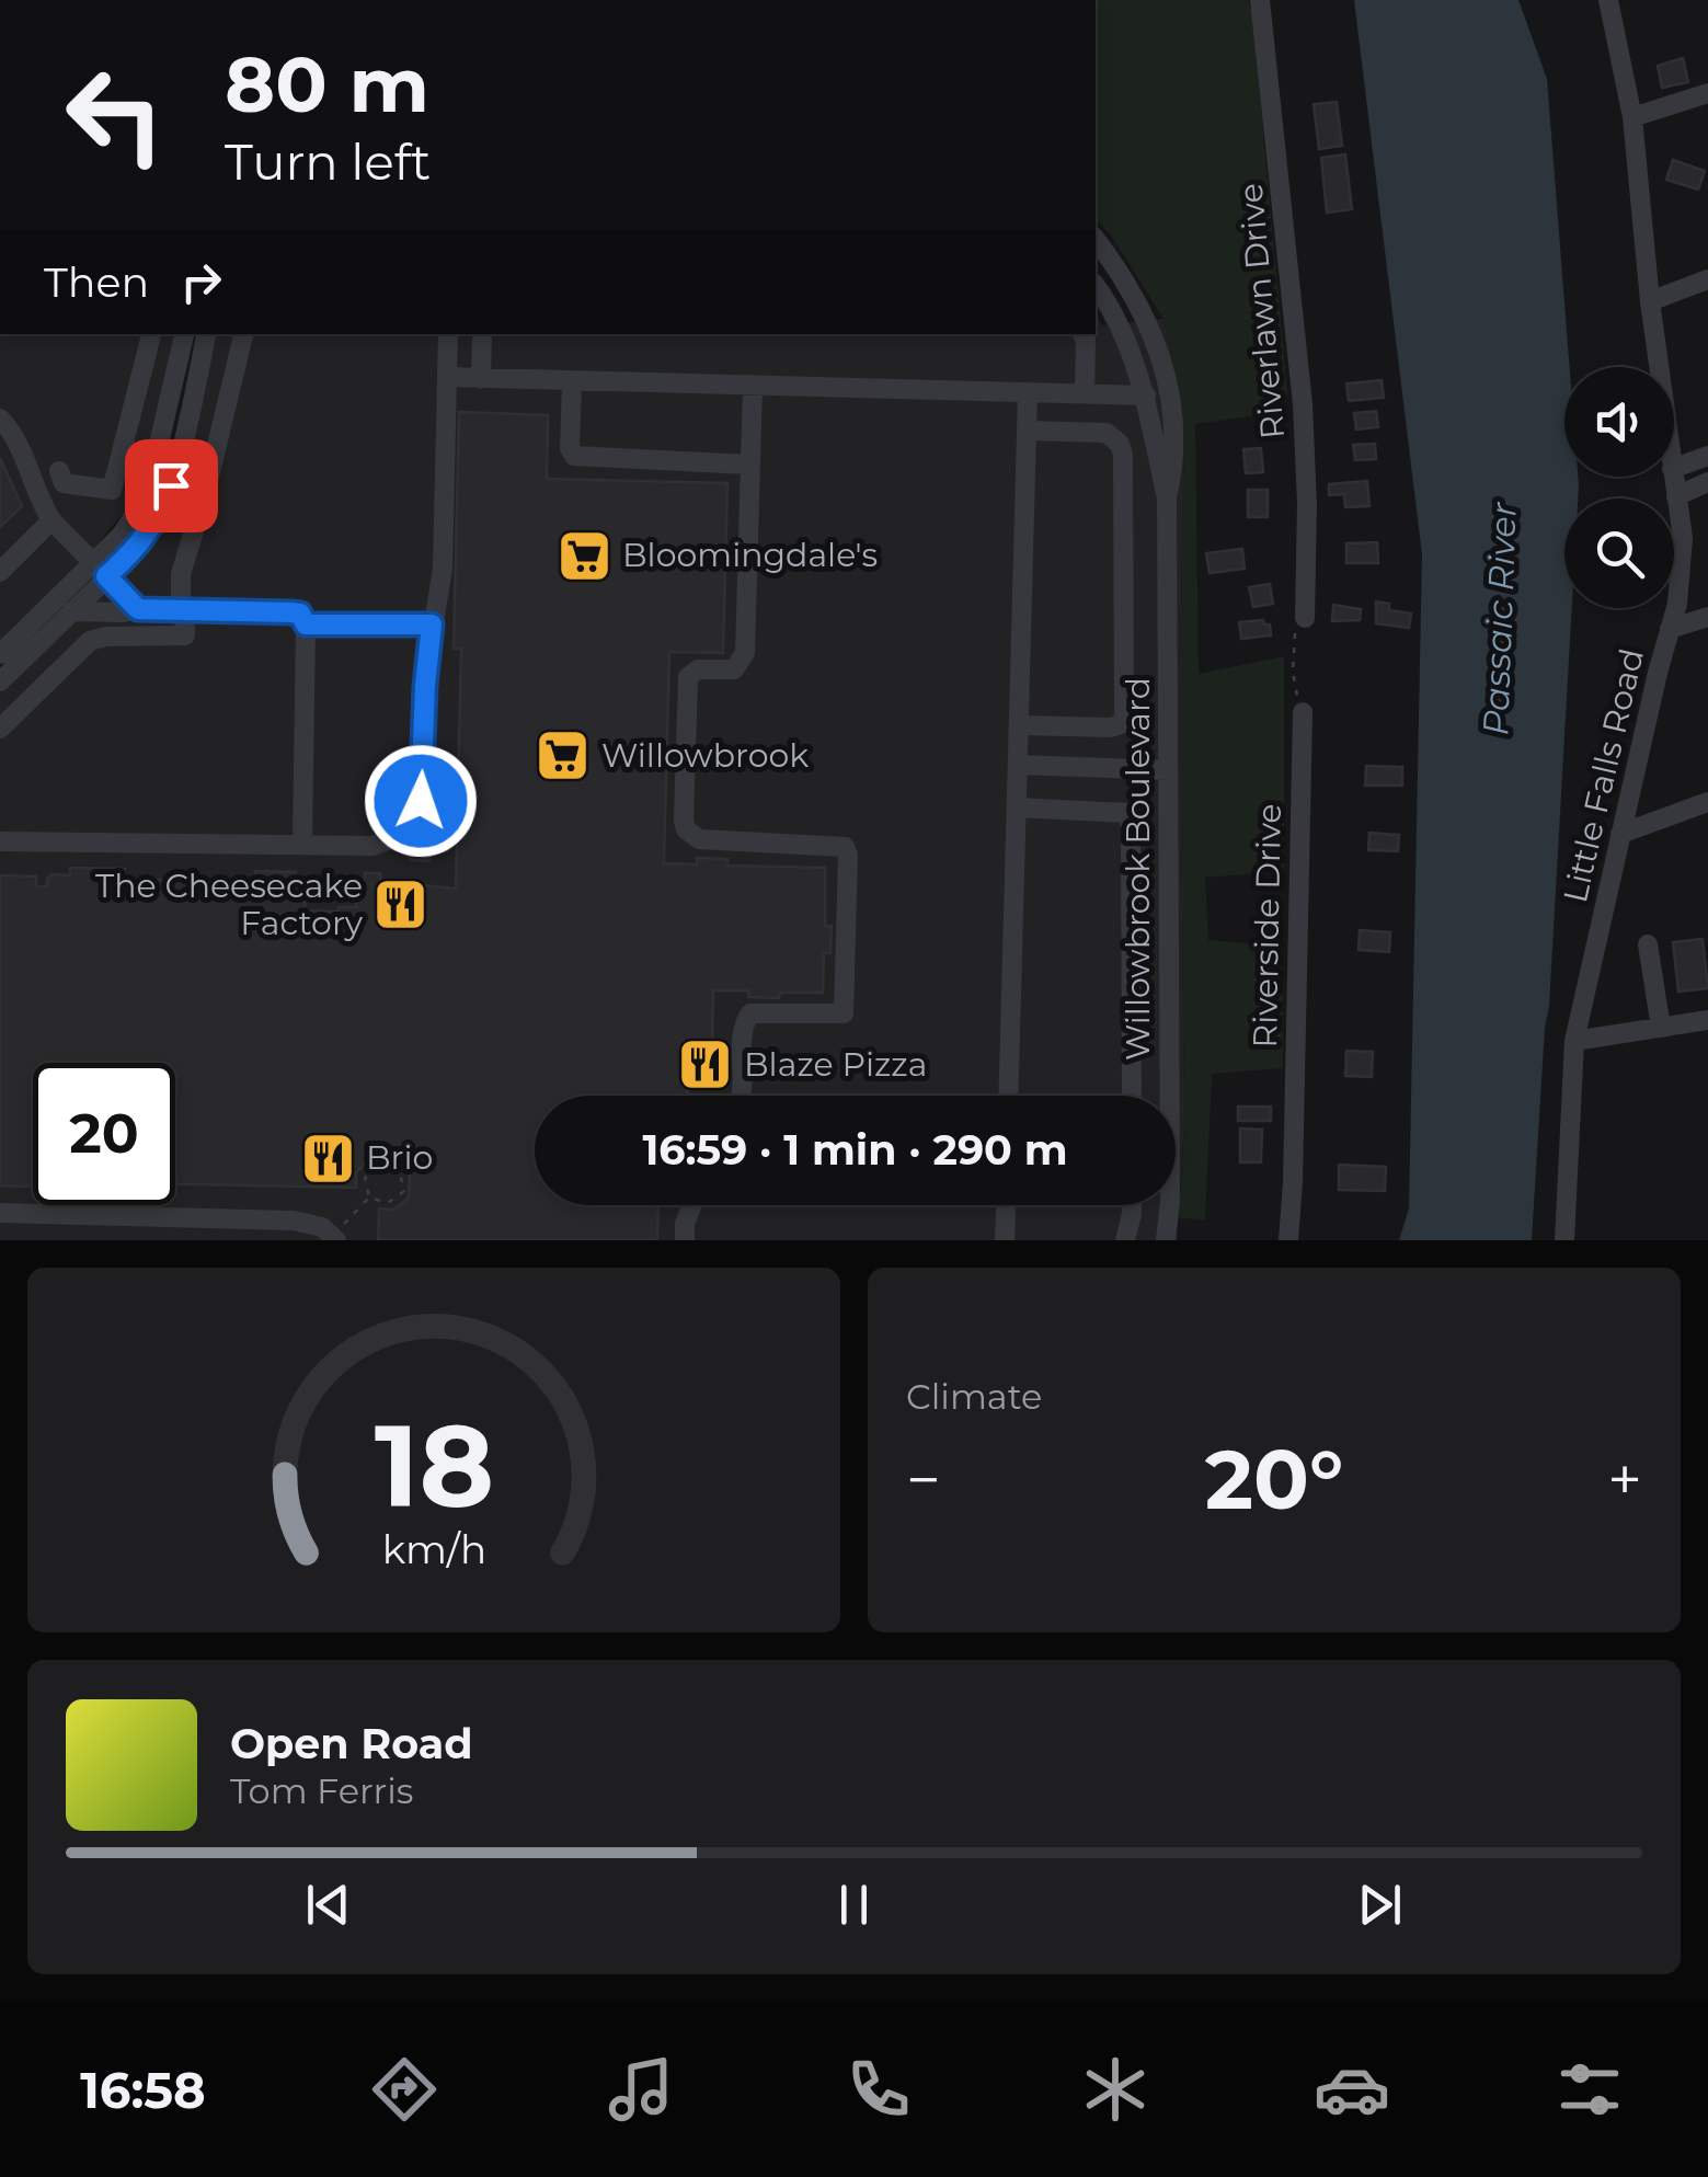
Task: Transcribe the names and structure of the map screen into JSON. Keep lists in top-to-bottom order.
{
  "streets": {
    "street": [
      "Riverlawn Drive",
      "Little Falls Road",
      "Willowbrook Boulevard",
      "Riverside Drive"
    ]
  },
  "water": ["Passaic River"],
  "places": {
    "supermarket": ["Bloomingdale's", "Willowbrook"],
    "restaurant": ["The Cheesecake Factory", "Blaze Pizza", "Brio"]
  },
  "page": {
    "turn": ["80 m", "Turn left"],
    "then": "Then",
    "limit": "20",
    "trip": "16:59 · 1 min · 290 m",
    "tile": "Climate",
    "heat": ["−", "20°", "+"],
    "song": ["Open Road", "Tom Ferris"],
    "tabs": "16:58",
    "gauge": ["18", "km/h"]
  }
}
